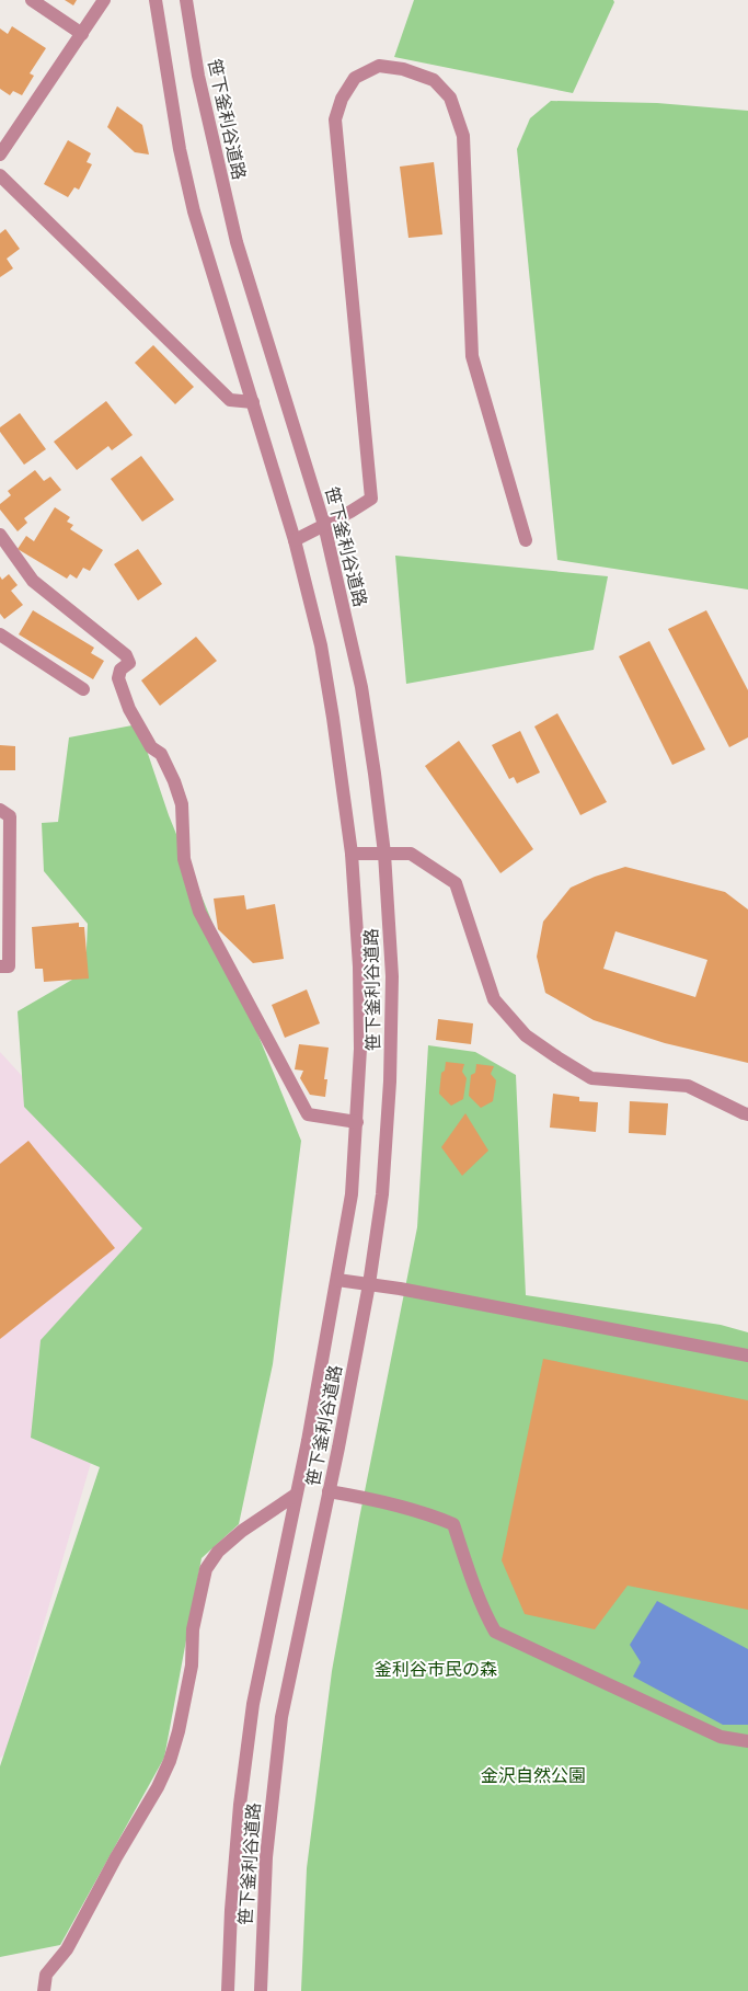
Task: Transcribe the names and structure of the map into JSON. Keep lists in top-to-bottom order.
{
  "streets": {
    "street": ["笹下釜利谷道路"]
  },
  "parks": ["釜利谷市民の森", "金沢自然公園"]
}
